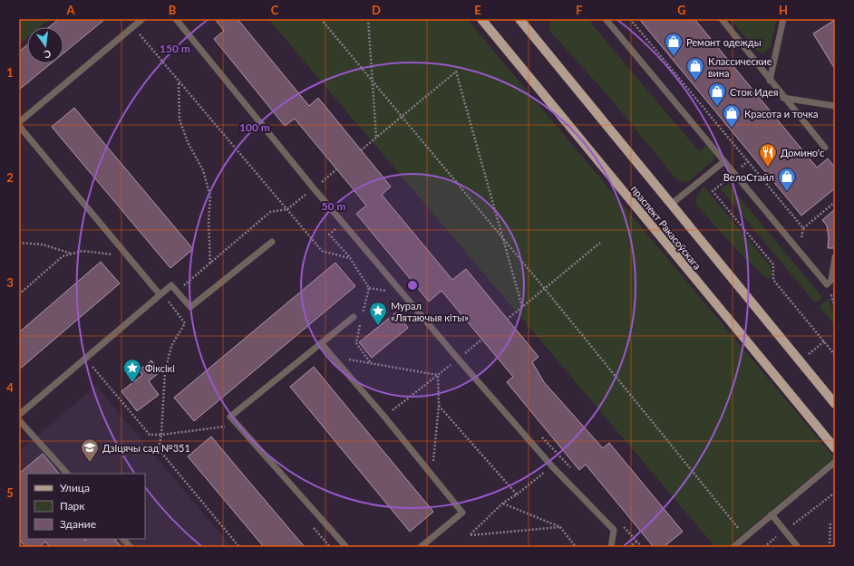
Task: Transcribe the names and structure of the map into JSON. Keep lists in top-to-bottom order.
{
  "streets": {
    "main road": ["праспект Ракасоўскага"]
  },
  "places": {
    "shop": [
      "Ремонт одежды",
      "Классические вина",
      "Сток Идея",
      "Красота и точка",
      "ВелоСтайл"
    ],
    "restaurant": ["Домино'c"],
    "place": ["Мурал «Лятаючыя кіты»", "Фіксікі"],
    "school or university": ["Дзіцячы сад №351"]
  },
  "legend": ["Улица", "Парк", "Здание"],
  "north": "bottom",
  "grid": {
    "columns": [
      "A",
      "B",
      "C",
      "D",
      "E",
      "F",
      "G",
      "H"
    ],
    "rows": [
      "1",
      "2",
      "3",
      "4",
      "5"
    ]
  },
  "rings": ["150 m", "100 m", "50 m"]
}
